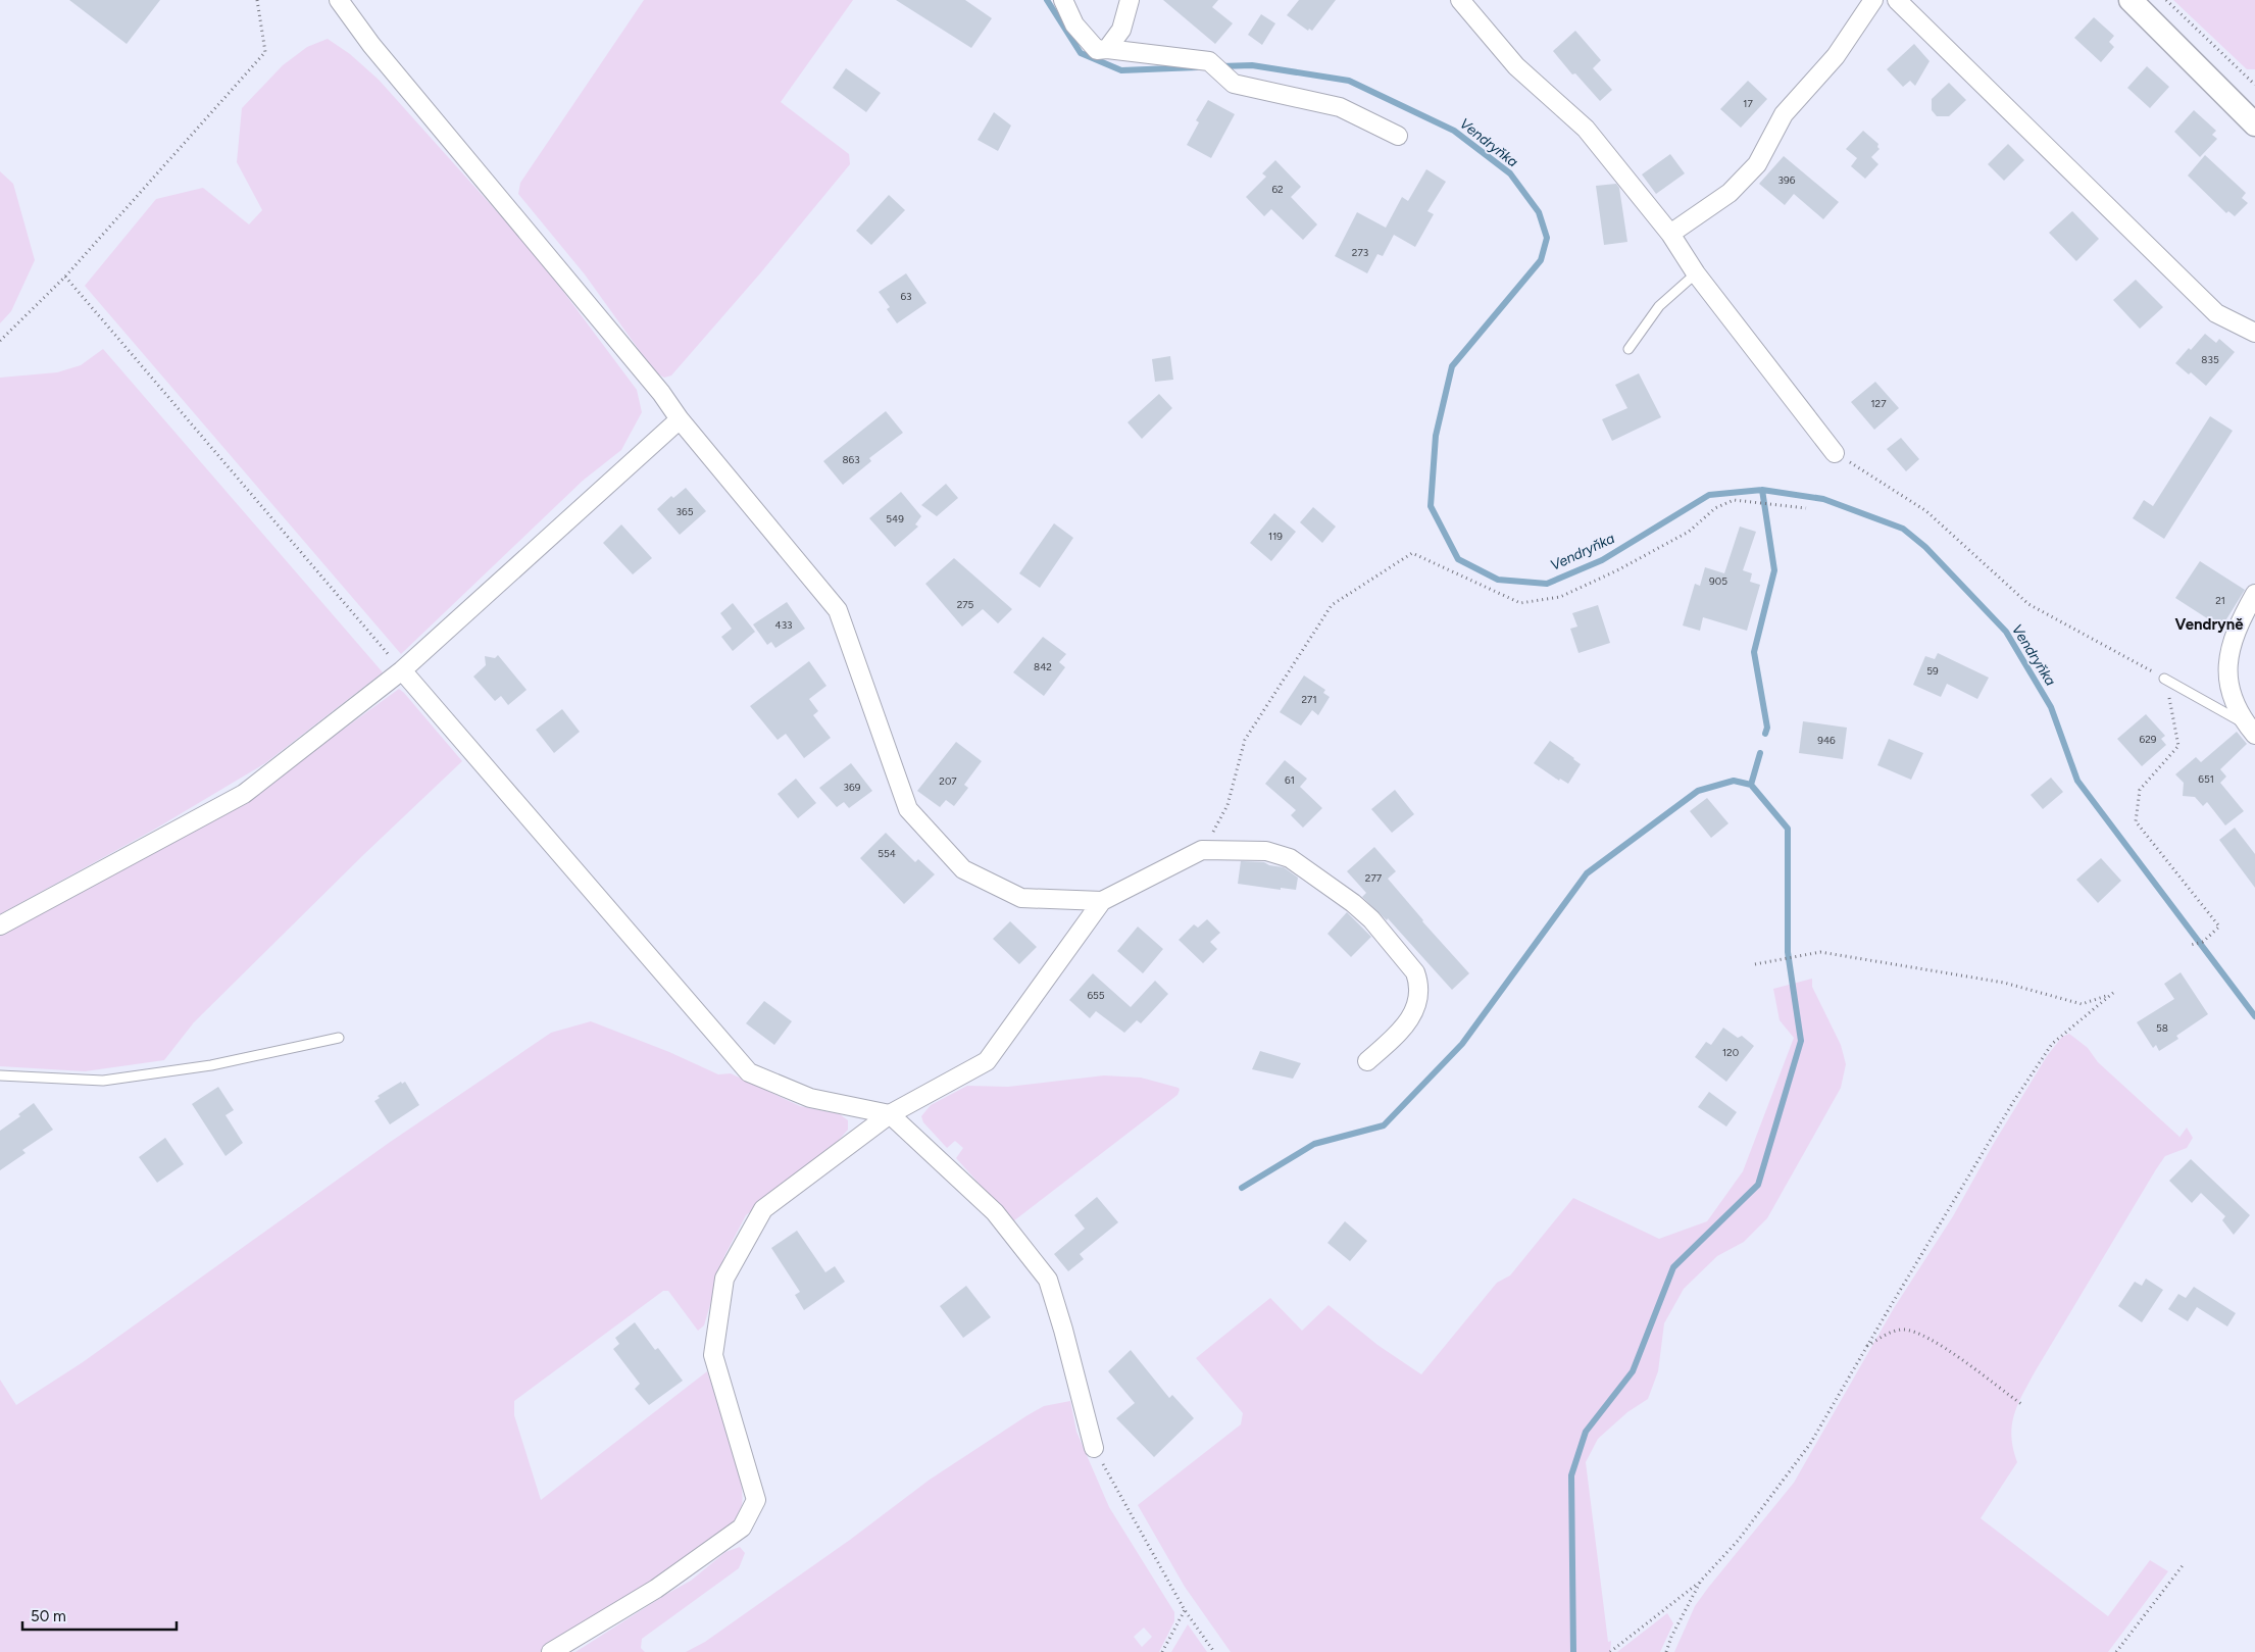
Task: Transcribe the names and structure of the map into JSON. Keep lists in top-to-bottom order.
{
  "districts": ["Vendryně"],
  "water": ["Vendryňka"],
  "house_numbers": [
    "17",
    "396",
    "62",
    "273",
    "63",
    "835",
    "127",
    "863",
    "365",
    "549",
    "119",
    "905",
    "21",
    "275",
    "433",
    "842",
    "59",
    "271",
    "629",
    "946",
    "651",
    "61",
    "207",
    "369",
    "554",
    "277",
    "655",
    "58",
    "120"
  ],
  "scale_bar": "50 m"
}
